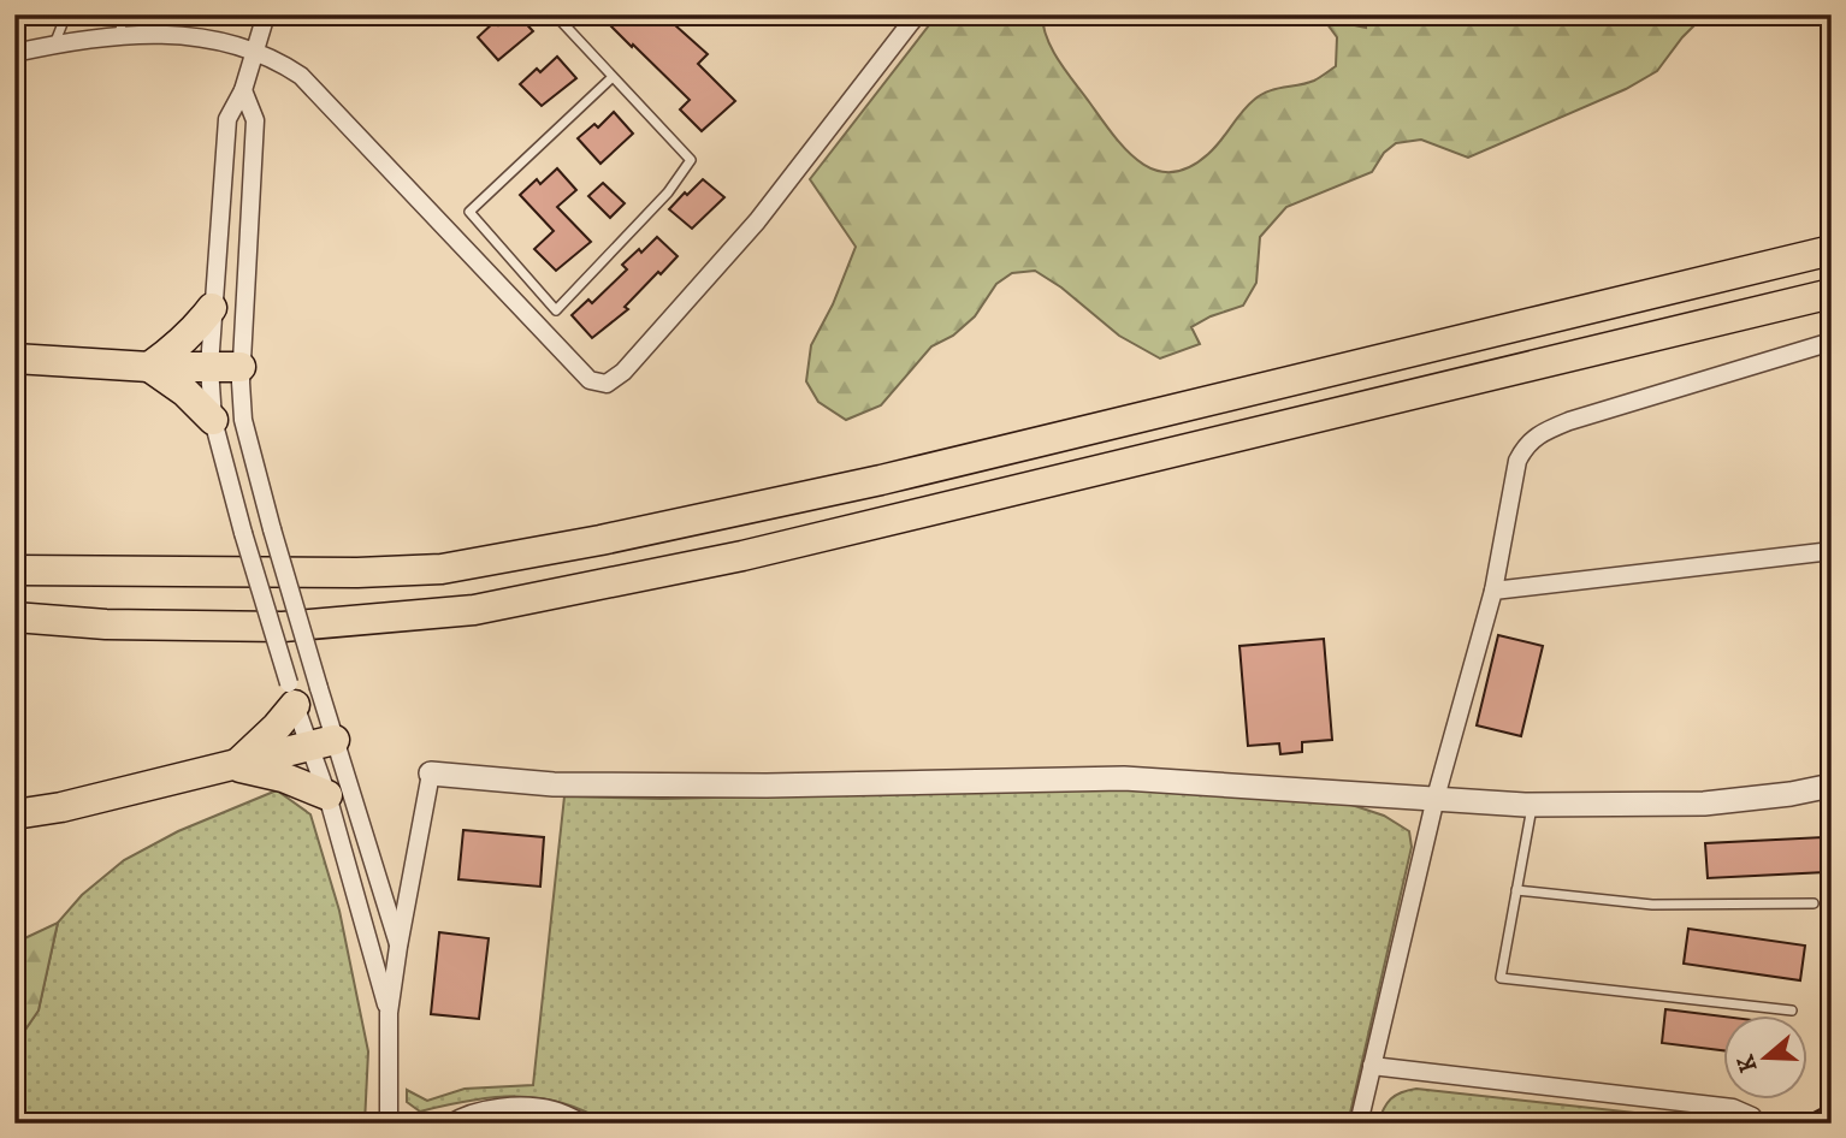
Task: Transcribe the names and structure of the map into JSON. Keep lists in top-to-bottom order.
{
  "north": "left"
}
